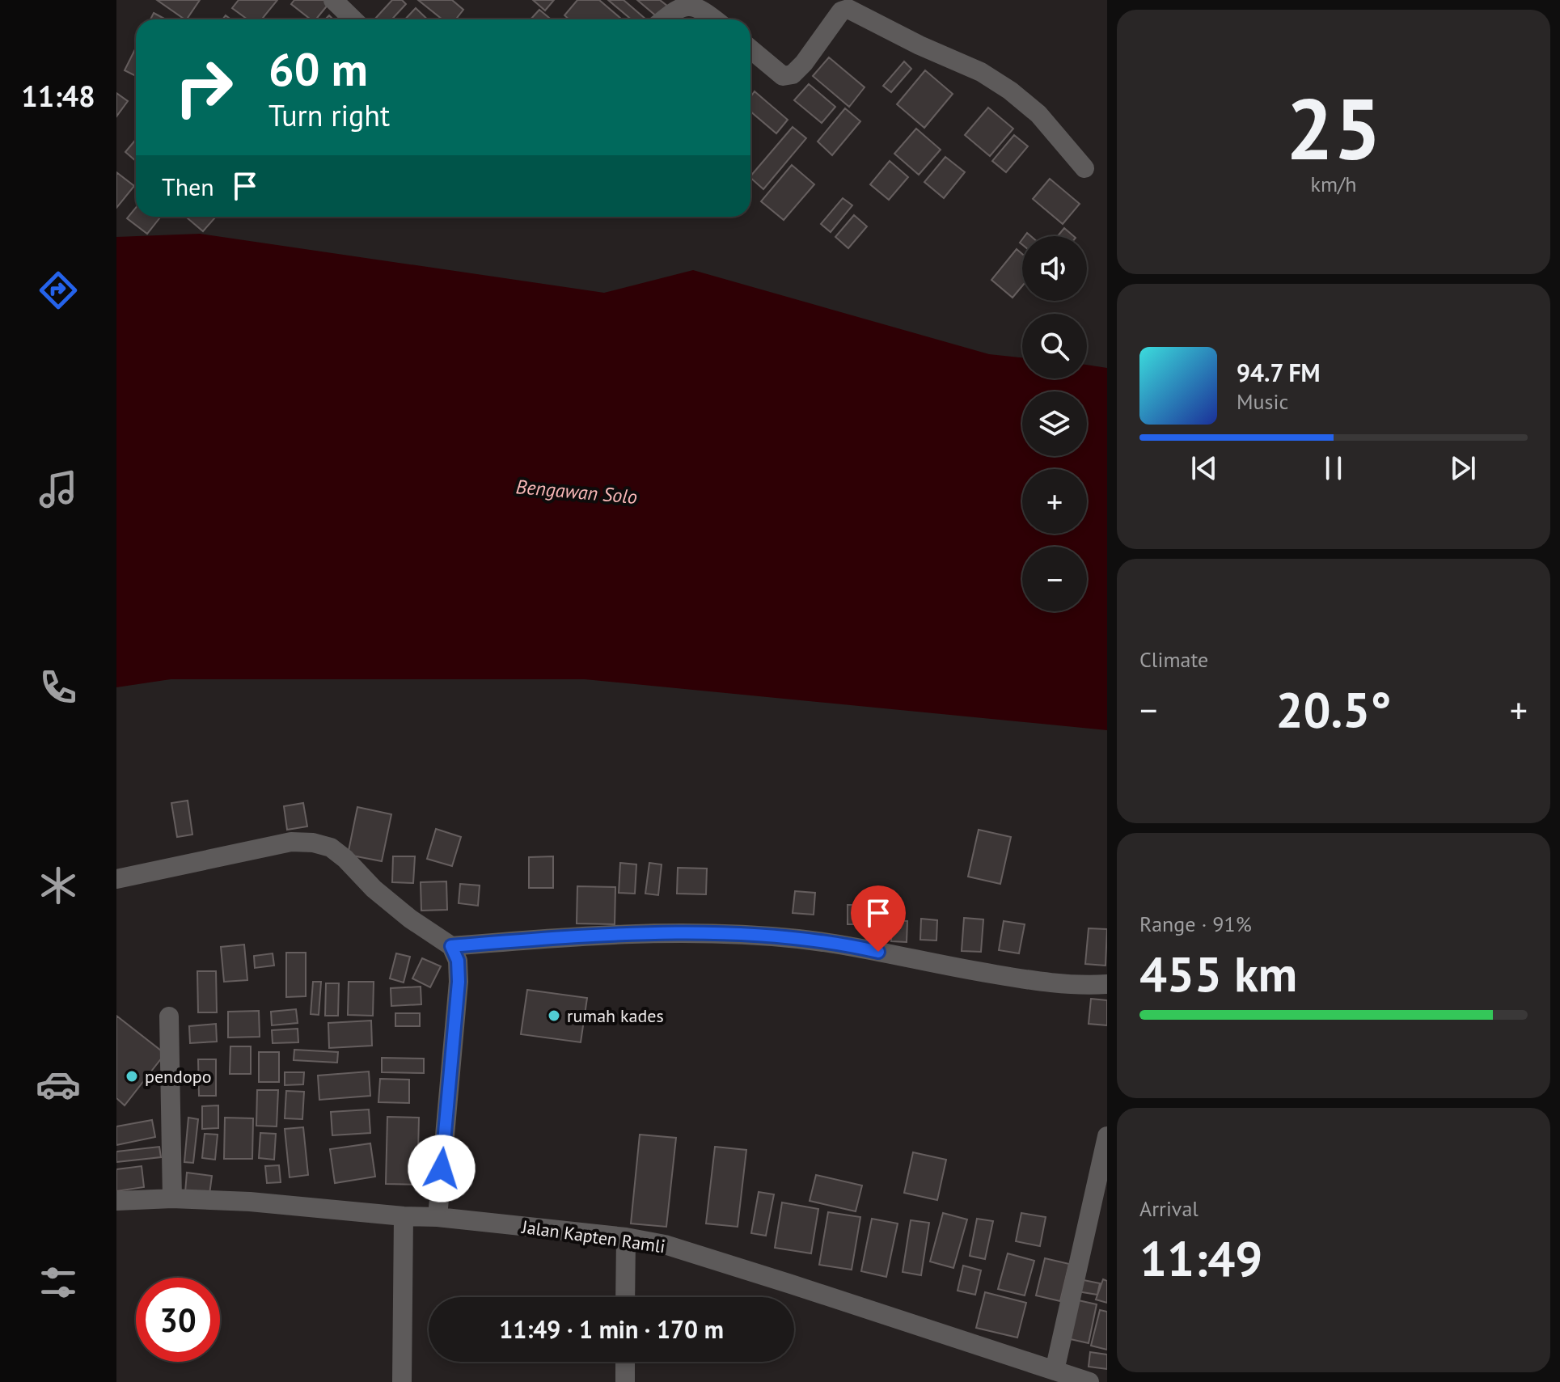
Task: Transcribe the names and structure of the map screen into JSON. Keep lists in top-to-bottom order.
{
  "streets": {
    "street": ["Jalan Kapten Ramli"]
  },
  "water": ["Bengawan Solo"],
  "places": ["rumah kades", "pendopo"],
  "page": {
    "tabs": "11:48",
    "tile": [
      ["25", "km/h"],
      "Climate",
      ["Range · 91%", "455 km"],
      ["Arrival", "11:49"]
    ],
    "turn": ["60 m", "Turn right"],
    "then": "Then",
    "map_buttons": ["+", "−"],
    "song": ["94.7 FM", "Music"],
    "heat": ["−", "20.5°", "+"],
    "limit": "30",
    "trip": "11:49 · 1 min · 170 m"
  }
}
